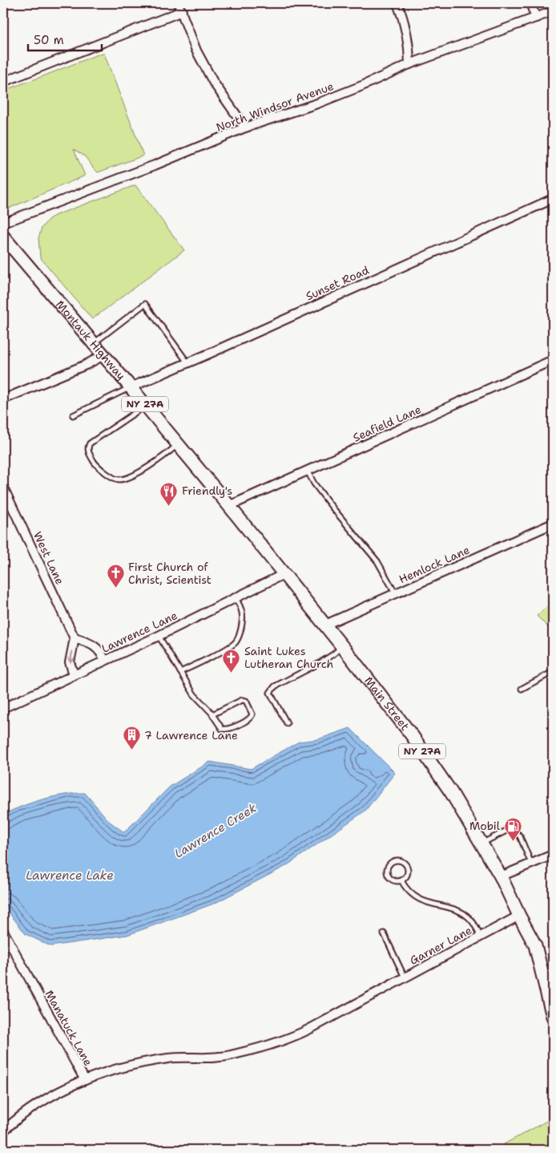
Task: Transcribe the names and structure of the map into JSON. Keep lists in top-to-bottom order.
{
  "streets": {
    "main road": ["Montauk Highway", "NY 27A", "Main Street"],
    "street": [
      "North Windsor Avenue",
      "Sunset Road",
      "Seafield Lane",
      "West Lane",
      "Hemlock Lane",
      "Lawrence Lane",
      "Garner Lane",
      "Manatuck Lane"
    ]
  },
  "crossings": [
    ["Sunset Road", "Montauk Highway"],
    ["Montauk Highway", "Seafield Lane"],
    ["Montauk Highway", "Lawrence Lane"],
    ["Montauk Highway", "Main Street"],
    ["Hemlock Lane", "Main Street"],
    ["Lawrence Lane", "Main Street"],
    ["Main Street", "Garner Lane"],
    ["Garner Lane", "Manatuck Lane"]
  ],
  "water": ["Lawrence Creek", "Lawrence Lake"],
  "places": {
    "restaurant": ["Friendly's"],
    "church": ["First Church of Christ, Scientist", "Saint Lukes Lutheran Church"],
    "building": ["7 Lawrence Lane"],
    "fuel station": ["Mobil"]
  },
  "scale_bar": "50 m"
}
